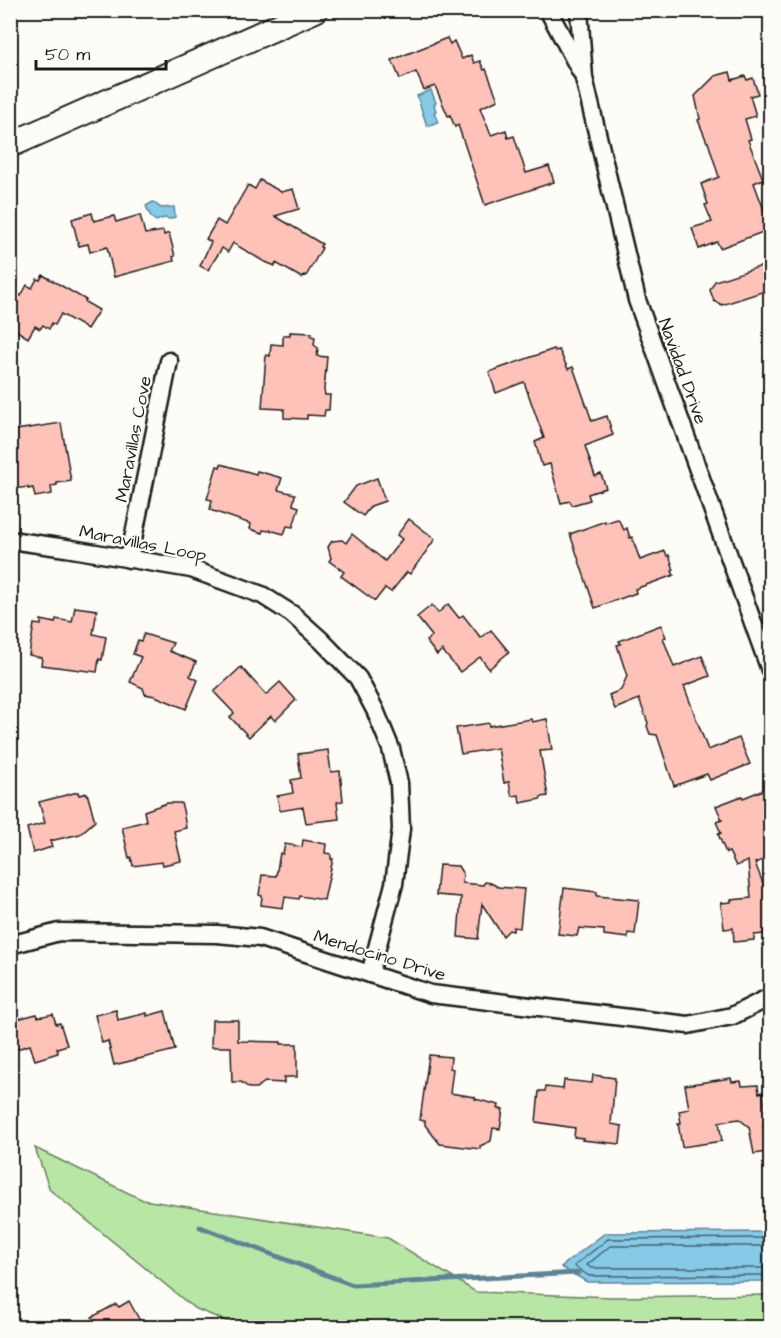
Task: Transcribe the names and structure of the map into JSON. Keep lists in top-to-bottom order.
{
  "streets": {
    "street": [
      "Navidad Drive",
      "Maravillas Cove",
      "Maravillas Loop",
      "Mendocino Drive"
    ]
  },
  "crossings": [
    ["Maravillas Cove", "Maravillas Loop"],
    ["Maravillas Loop", "Mendocino Drive"]
  ],
  "scale_bar": "50 m"
}
